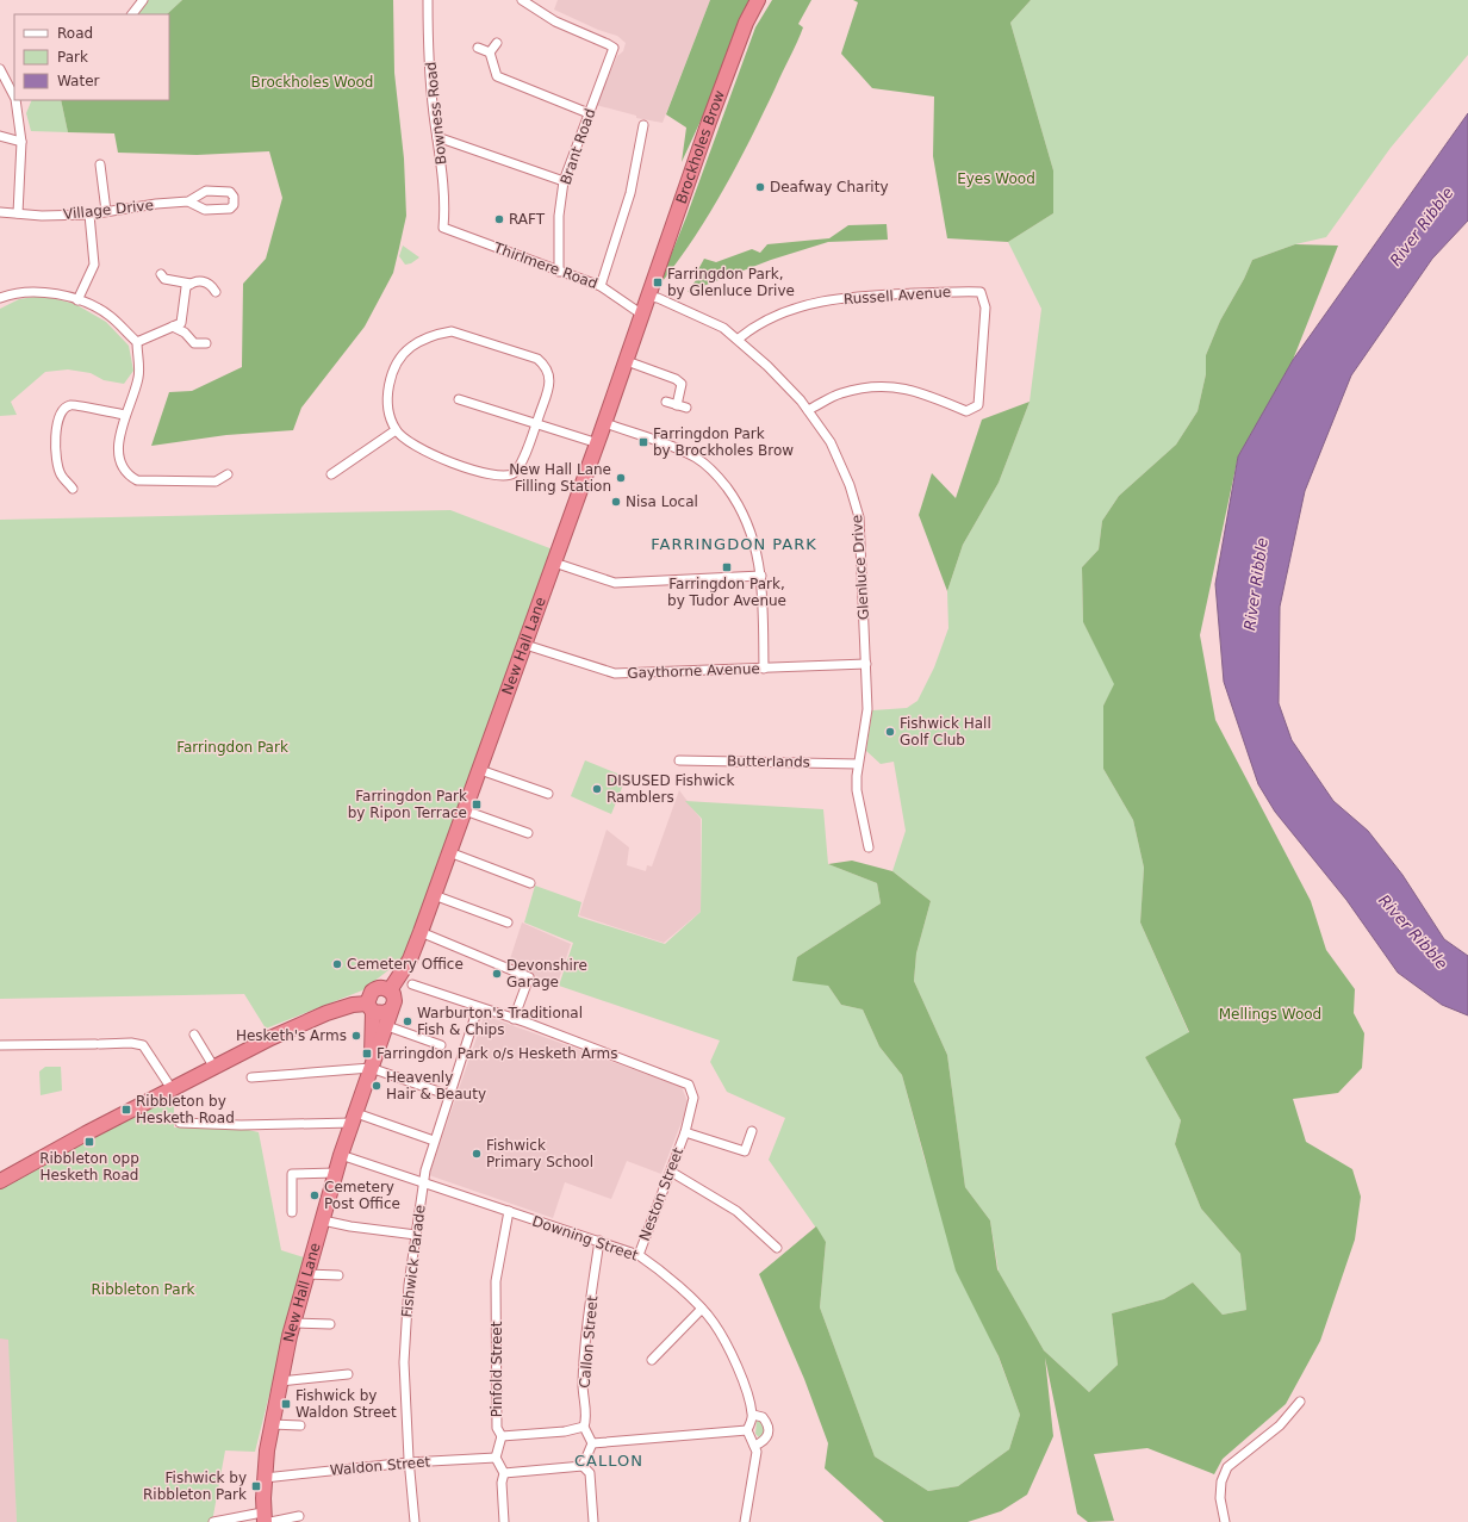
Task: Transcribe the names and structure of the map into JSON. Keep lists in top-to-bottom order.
{
  "streets": {
    "highway": ["Brockholes Brow", "New Hall Lane"],
    "street": [
      "Bowness Road",
      "Brant Road",
      "Village Drive",
      "Thirlmere Road",
      "Russell Avenue",
      "Glenluce Drive",
      "Gaythorne Avenue",
      "Butterlands",
      "Neston Street",
      "Downing Street",
      "Fishwick Parade",
      "Callon Street",
      "Pinfold Street",
      "Waldon Street"
    ]
  },
  "crossings": [
    ["Bowness Road", "Thirlmere Road"],
    ["Brant Road", "Thirlmere Road"],
    ["Brockholes Brow", "Glenluce Drive"],
    ["Brockholes Brow", "New Hall Lane"],
    ["Thirlmere Road", "New Hall Lane"],
    ["Russell Avenue", "Glenluce Drive"],
    ["Glenluce Drive", "New Hall Lane"],
    ["Glenluce Drive", "Gaythorne Avenue"],
    ["Glenluce Drive", "Butterlands"],
    ["New Hall Lane", "Gaythorne Avenue"],
    ["New Hall Lane", "Downing Street"],
    ["New Hall Lane", "Waldon Street"],
    ["Neston Street", "Downing Street"],
    ["Downing Street", "Fishwick Parade"],
    ["Downing Street", "Callon Street"],
    ["Downing Street", "Pinfold Street"],
    ["Fishwick Parade", "Waldon Street"],
    ["Pinfold Street", "Waldon Street"]
  ],
  "districts": ["FARRINGDON PARK", "CALLON"],
  "water": ["River Ribble"],
  "parks": [
    "Brockholes Wood",
    "Eyes Wood",
    "Farringdon Park",
    "Mellings Wood",
    "Ribbleton Park"
  ],
  "places": {
    "other": [
      "Deafway Charity",
      "RAFT",
      "New Hall Lane Filling Station",
      "Nisa Local",
      "Fishwick Hall Golf Club",
      "DISUSED Fishwick Ramblers",
      "Cemetery Office",
      "Devonshire Garage",
      "Warburton's Traditional Fish & Chips",
      "Hesketh's Arms",
      "Heavenly Hair & Beauty",
      "Fishwick Primary School",
      "Cemetery Post Office"
    ],
    "transit": [
      "Farringdon Park, by Glenluce Drive",
      "Farringdon Park by Brockholes Brow",
      "Farringdon Park, by Tudor Avenue",
      "Farringdon Park by Ripon Terrace",
      "Farringdon Park o/s Hesketh Arms",
      "Ribbleton by Hesketh Road",
      "Ribbleton opp Hesketh Road",
      "Fishwick by Waldon Street",
      "Fishwick by Ribbleton Park"
    ]
  },
  "legend": ["Road", "Park", "Water"]
}
